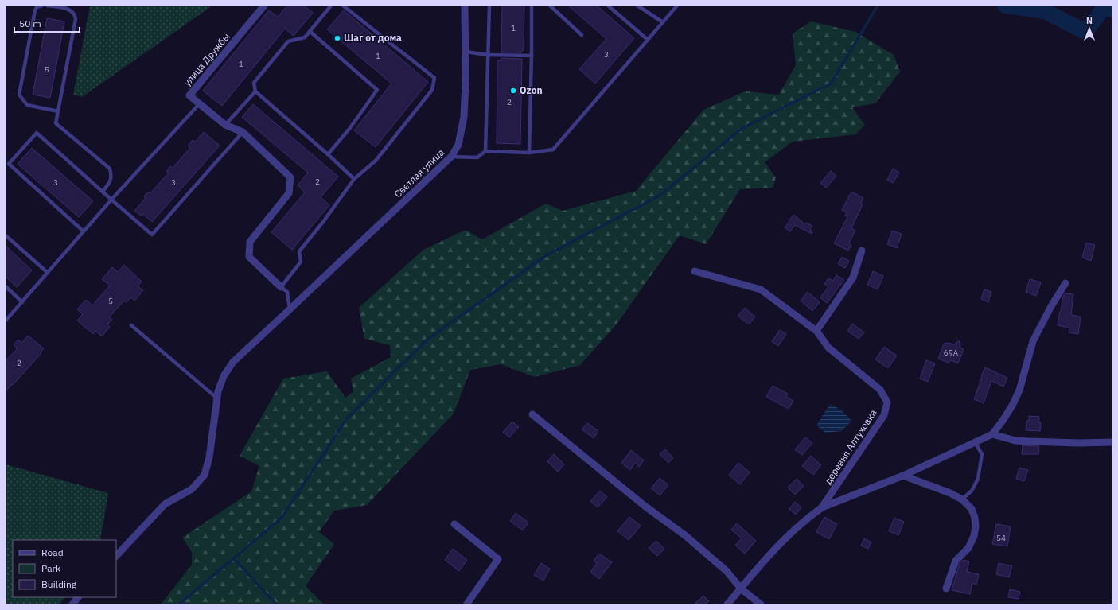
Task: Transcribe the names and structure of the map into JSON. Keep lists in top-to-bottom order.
{
  "streets": {
    "street": ["улица Дружбы", "Светлая улица", "деревня Алтуховка"]
  },
  "places": ["Шаг от дома", "Ozon"],
  "house_numbers": [
    "1",
    "3",
    "1",
    "1",
    "5",
    "2",
    "2",
    "3",
    "3",
    "5",
    "69А",
    "2",
    "54"
  ],
  "legend": ["Road", "Park", "Building"],
  "scale_bar": "50 m",
  "north": "top"
}
